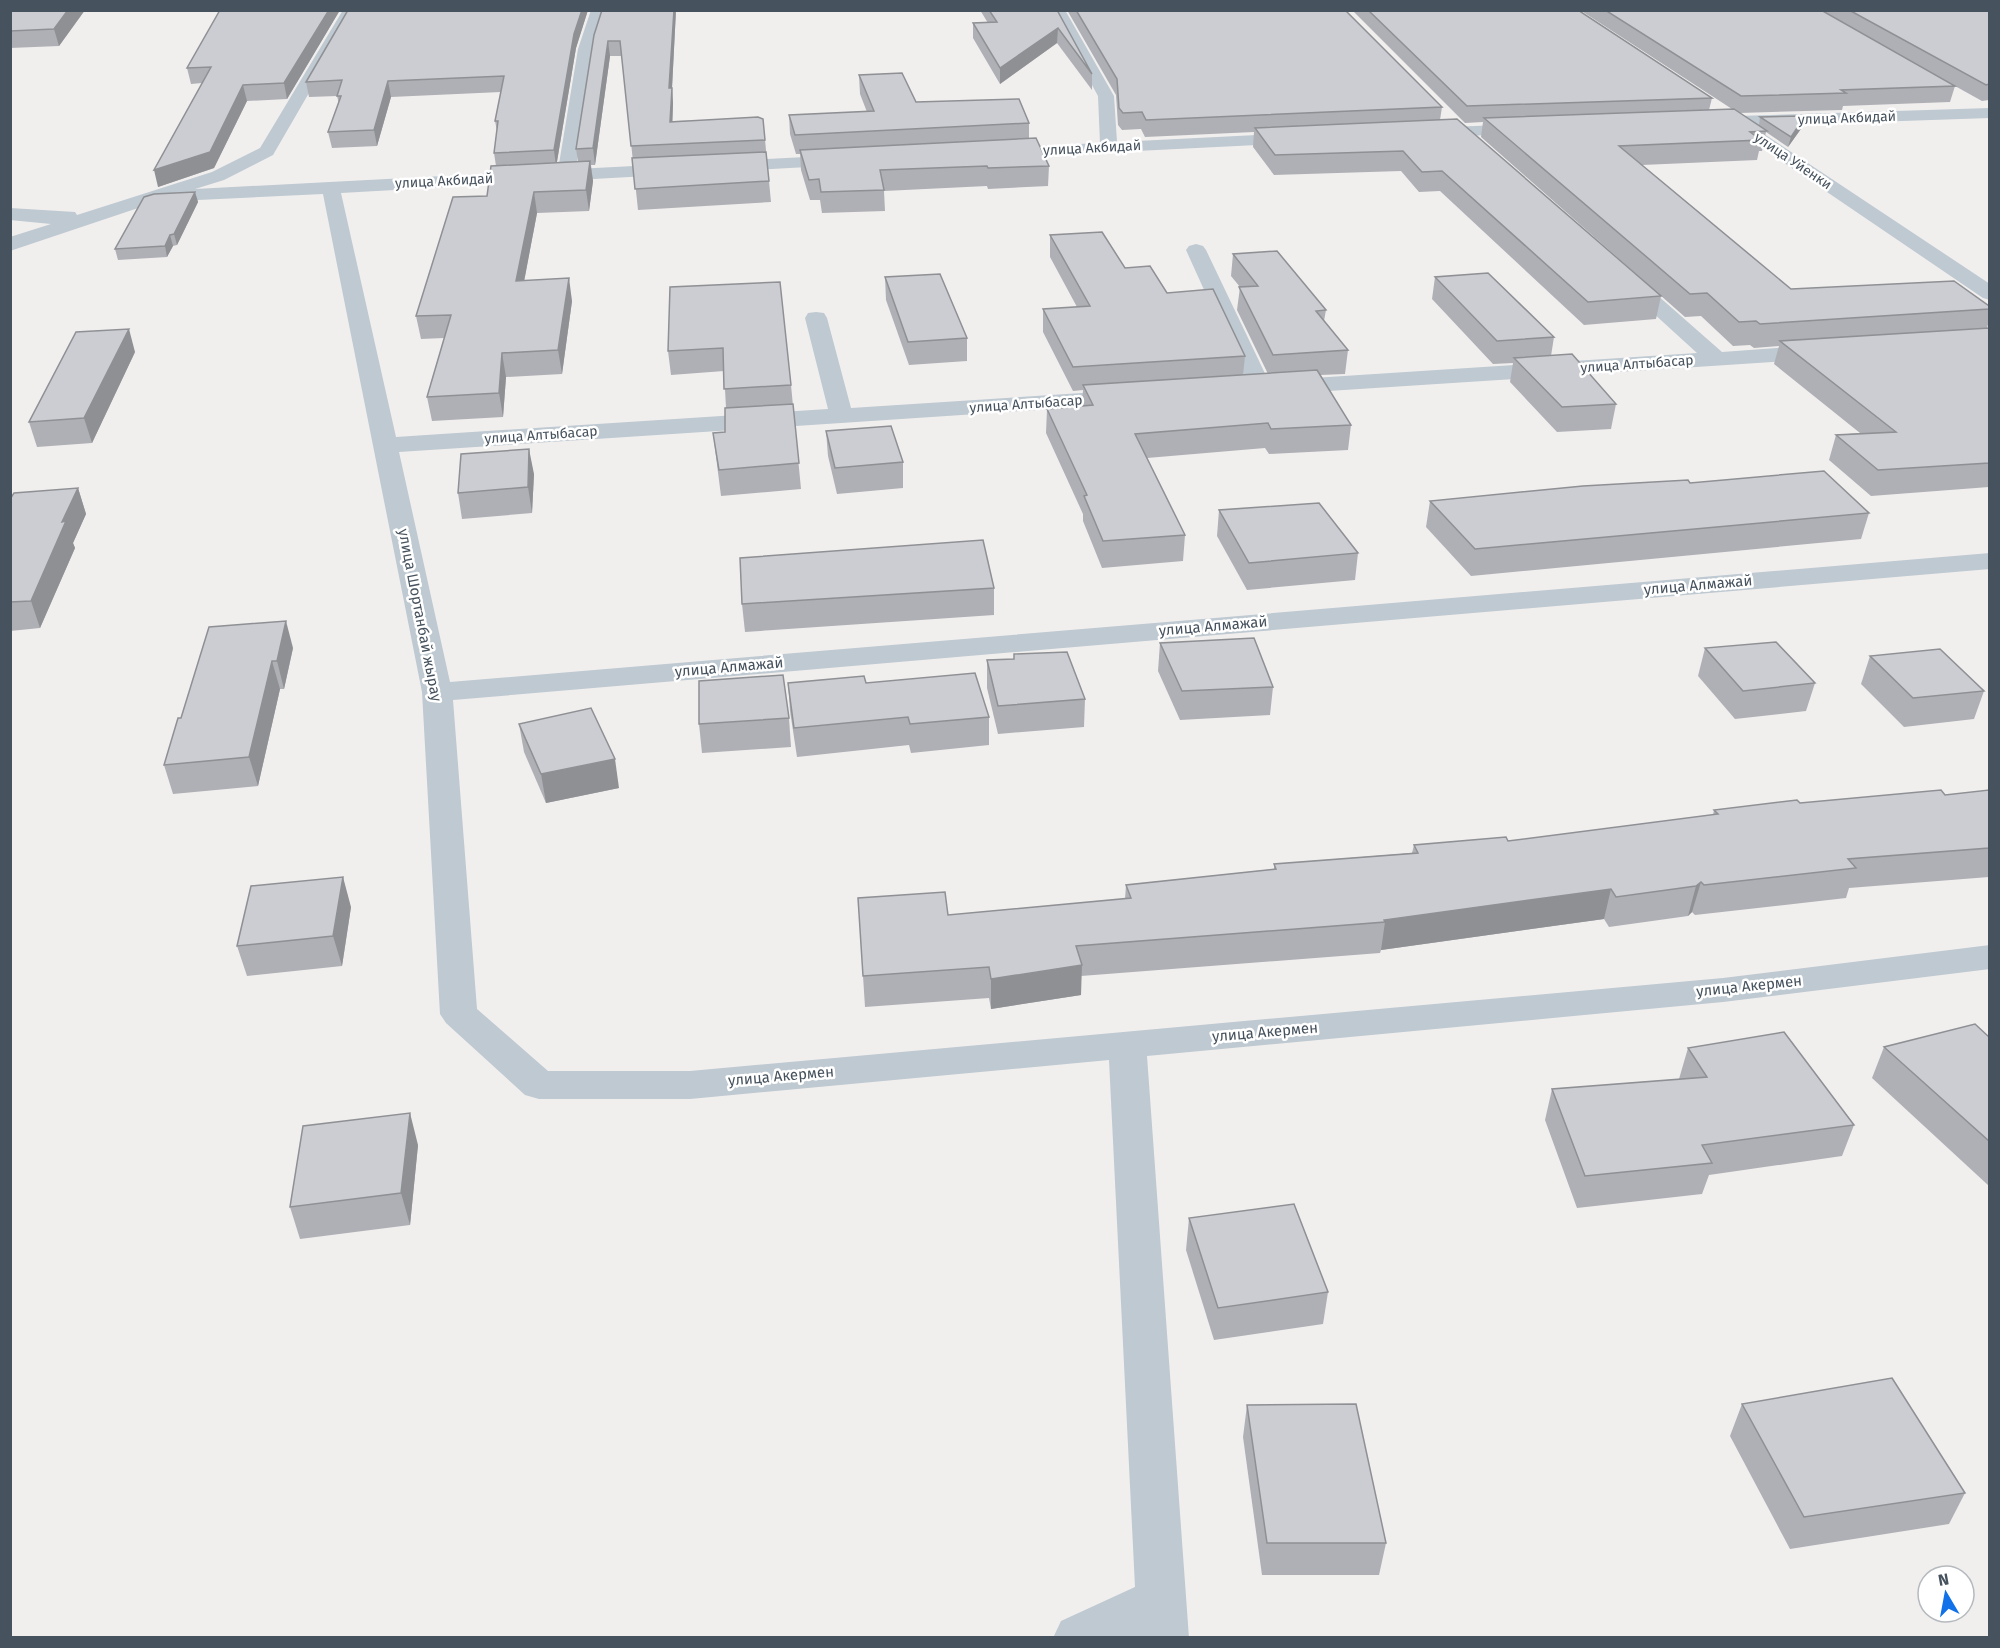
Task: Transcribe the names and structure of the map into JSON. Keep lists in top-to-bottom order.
{
  "streets": {
    "street": [
      "улица Акбидай",
      "улица Уйенки",
      "улица Алтыбасар",
      "улица Алмажай",
      "улица Шортанбай жырау",
      "улица Акермен"
    ]
  },
  "crossings": [
    ["улица Акбидай", "улица Уйенки"],
    ["улица Акбидай", "улица Шортанбай жырау"],
    ["улица Алтыбасар", "улица Шортанбай жырау"],
    ["улица Алмажай", "улица Шортанбай жырау"],
    ["улица Шортанбай жырау", "улица Акермен"]
  ],
  "north": "top"
}
